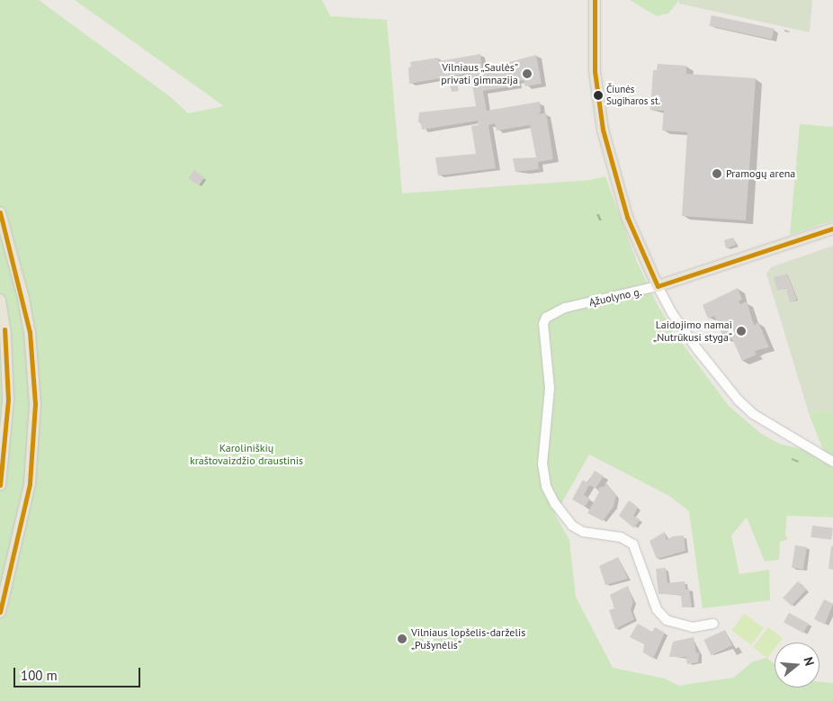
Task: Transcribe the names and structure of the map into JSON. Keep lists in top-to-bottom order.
{
  "streets": {
    "main road": ["Ąžuolyno g."]
  },
  "parks": ["Karoliniškių kraštovaizdžio draustinis"],
  "places": [
    "Vilniaus „Saulės” privati gimnazija",
    "Čiunės Sugiharos st.",
    "Pramogų arena",
    "Laidojimo namai „Nutrūkusi styga“",
    "Vilniaus lopšelis-darželis „Pušynėlis“"
  ],
  "scale_bar": "100 m",
  "north": "right"
}
